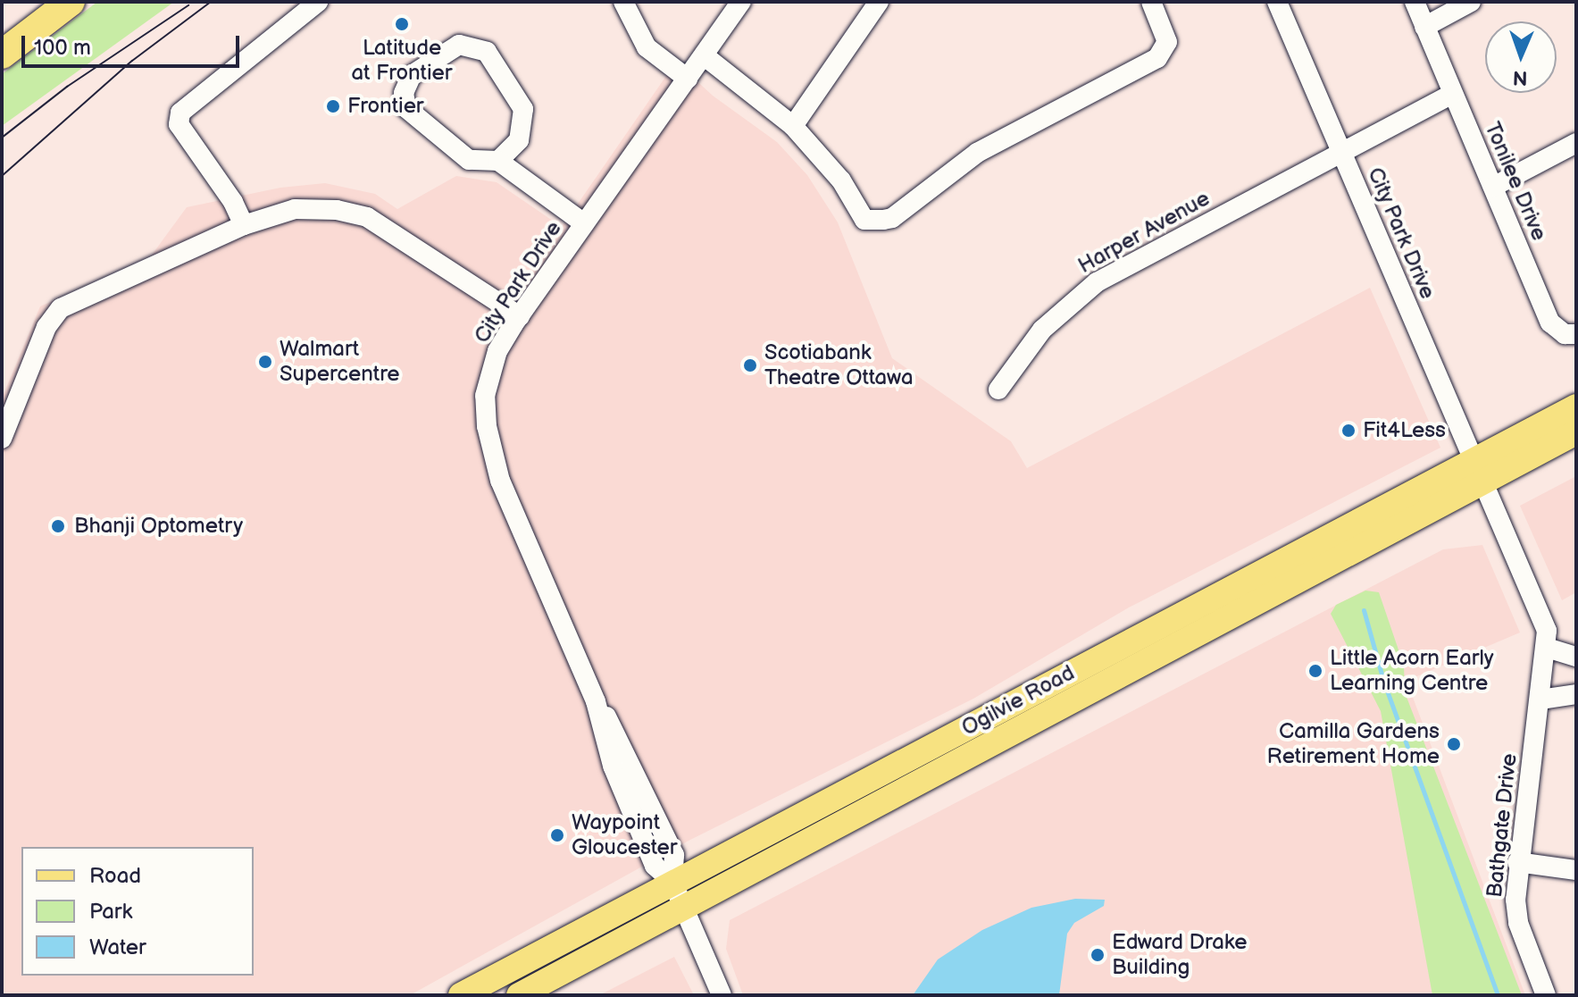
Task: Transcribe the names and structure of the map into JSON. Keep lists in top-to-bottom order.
{
  "streets": {
    "main road": ["Ogilvie Road"],
    "street": [
      "Tonilee Drive",
      "Harper Avenue",
      "City Park Drive",
      "Bathgate Drive"
    ]
  },
  "crossings": [
    ["Tonilee Drive", "Harper Avenue"],
    ["Harper Avenue", "City Park Drive"],
    ["City Park Drive", "Ogilvie Road"],
    ["City Park Drive", "Bathgate Drive"],
    ["Ogilvie Road", "Bathgate Drive"]
  ],
  "places": [
    "Latitude at Frontier",
    "Frontier",
    "Walmart Supercentre",
    "Scotiabank Theatre Ottawa",
    "Fit4Less",
    "Bhanji Optometry",
    "Little Acorn Early Learning Centre",
    "Camilla Gardens Retirement Home",
    "Waypoint Gloucester",
    "Edward Drake Building"
  ],
  "legend": ["Road", "Park", "Water"],
  "scale_bar": "100 m",
  "north": "bottom"
}
